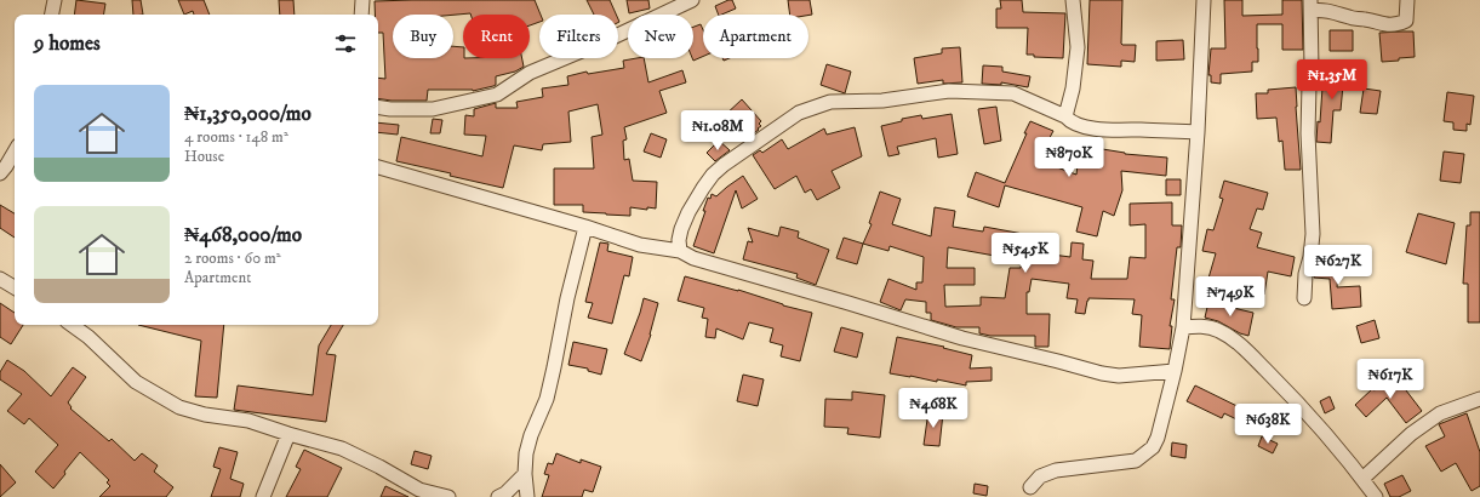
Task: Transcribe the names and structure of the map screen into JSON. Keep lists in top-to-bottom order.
{
  "page": {
    "chip": [
      "Buy",
      "Rent",
      "Filters",
      "New",
      "Apartment"
    ],
    "heading": "9 homes",
    "price": [
      "₦1.35M",
      "₦1.08M",
      "₦870K",
      "₦545K",
      "₦627K",
      "₦749K",
      "₦617K",
      "₦468K",
      "₦638K"
    ],
    "list": [
      {
        "name": "₦1,350,000/mo",
        "note": "4 rooms · 148 m² · House"
      },
      {
        "name": "₦468,000/mo",
        "note": "2 rooms · 60 m² · Apartment"
      }
    ]
  }
}
